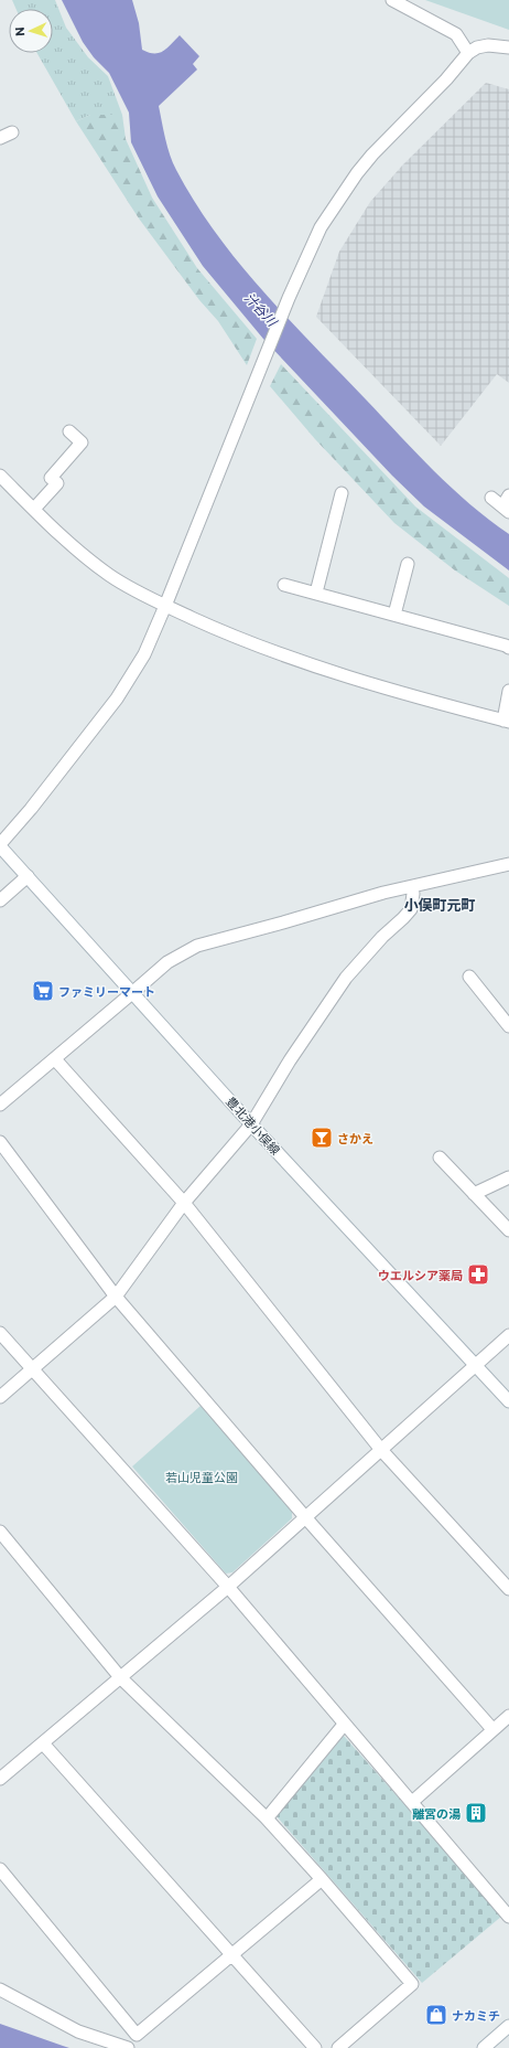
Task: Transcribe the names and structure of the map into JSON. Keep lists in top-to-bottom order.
{
  "streets": {
    "street": ["豊北港小俣線"]
  },
  "districts": ["小俣町元町"],
  "water": ["汁谷川"],
  "parks": ["若山児童公園"],
  "places": {
    "supermarket": ["ファミリーマート"],
    "bar": ["さかえ"],
    "pharmacy": ["ウエルシア薬局"],
    "building": ["離宮の湯"],
    "shop": ["ナカミチ"]
  },
  "north": "left"
}
